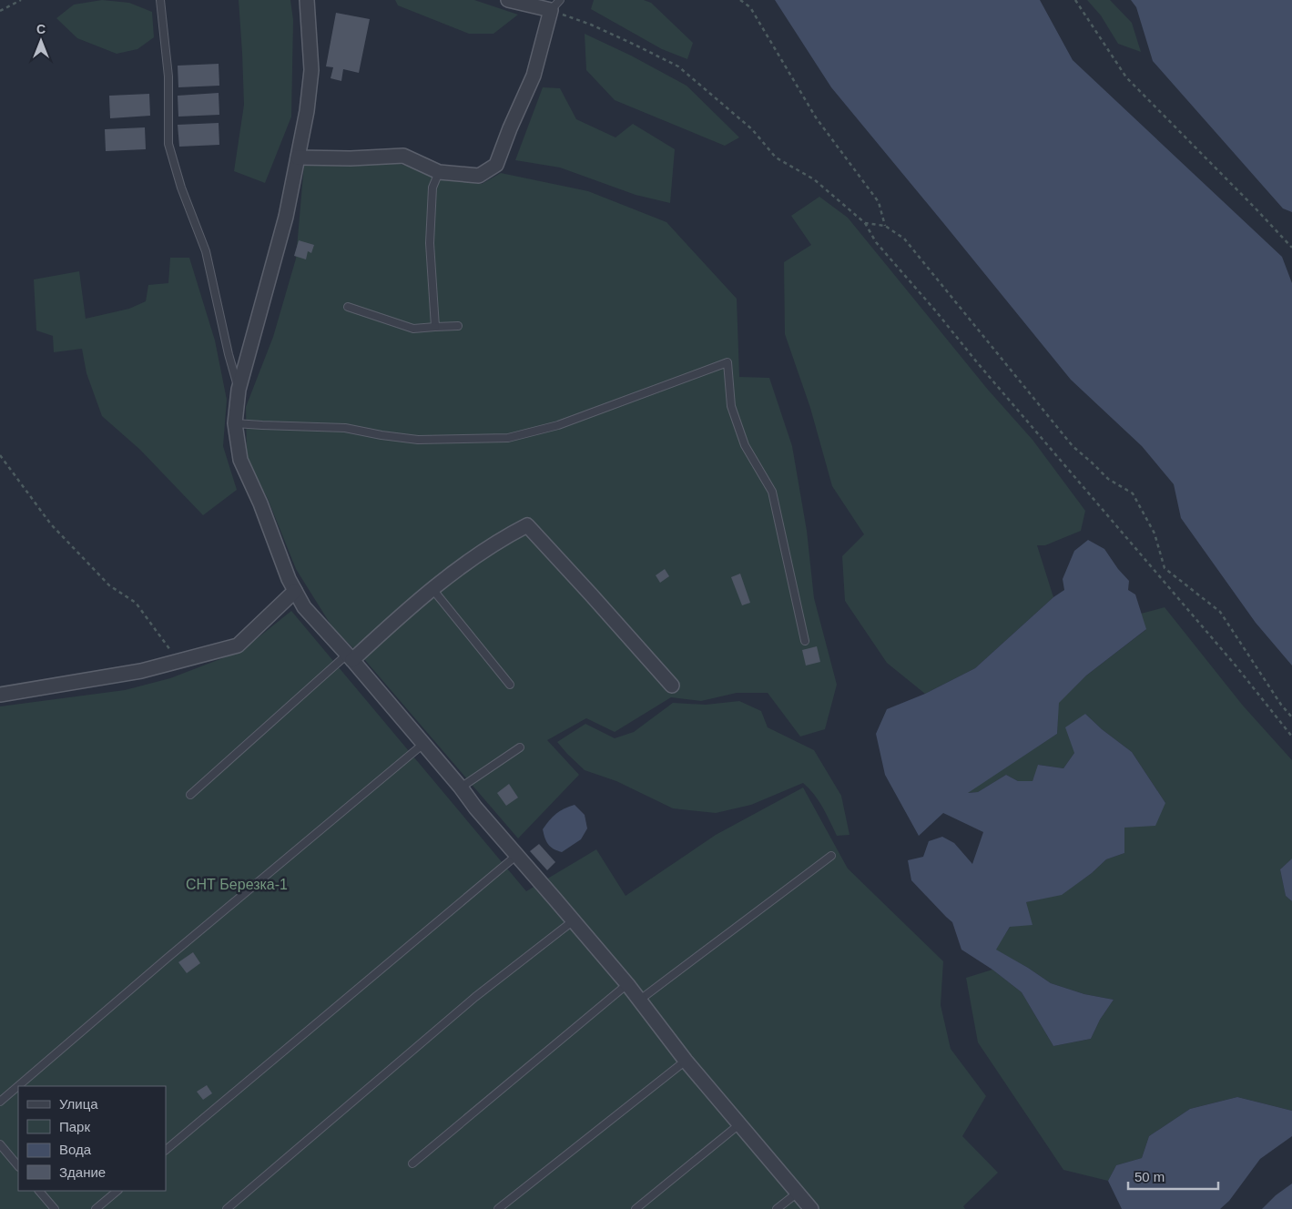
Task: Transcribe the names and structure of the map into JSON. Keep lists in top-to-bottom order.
{
  "parks": ["СНТ Березка-1"],
  "legend": [
    "Улица",
    "Парк",
    "Вода",
    "Здание"
  ],
  "scale_bar": "50 m",
  "north": "top"
}
